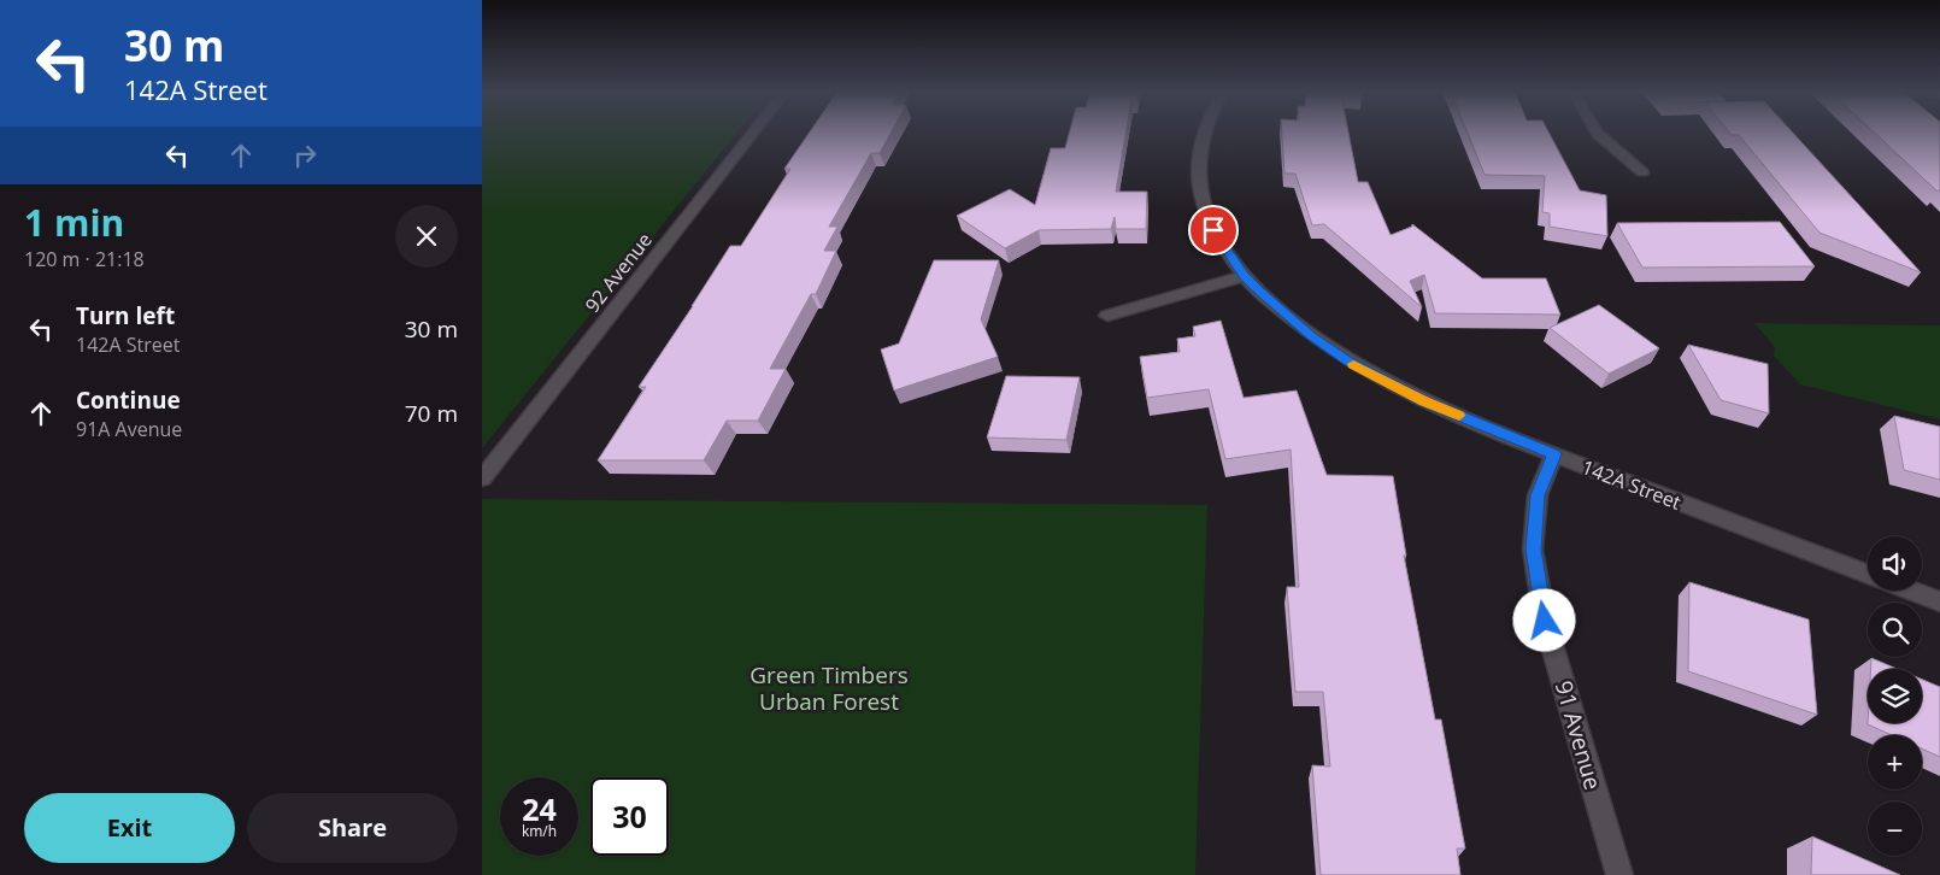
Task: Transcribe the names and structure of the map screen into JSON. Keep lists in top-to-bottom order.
{
  "streets": {
    "street": ["92 Avenue", "142A Street", "91 Avenue"]
  },
  "crossings": [
    ["142A Street", "91 Avenue"]
  ],
  "parks": ["Green Timbers Urban Forest"],
  "page": {
    "turn": ["30 m", "142A Street"],
    "heading": ["1 min", "120 m · 21:18"],
    "list": [
      {
        "name": "Turn left",
        "note": "142A Street",
        "value": "30 m"
      },
      {
        "name": "Continue",
        "note": "91A Avenue",
        "value": "70 m"
      }
    ],
    "map_buttons": ["+", "−"],
    "speed": "24 km/h",
    "limit": "30",
    "buttons": ["Exit", "Share"]
  }
}
